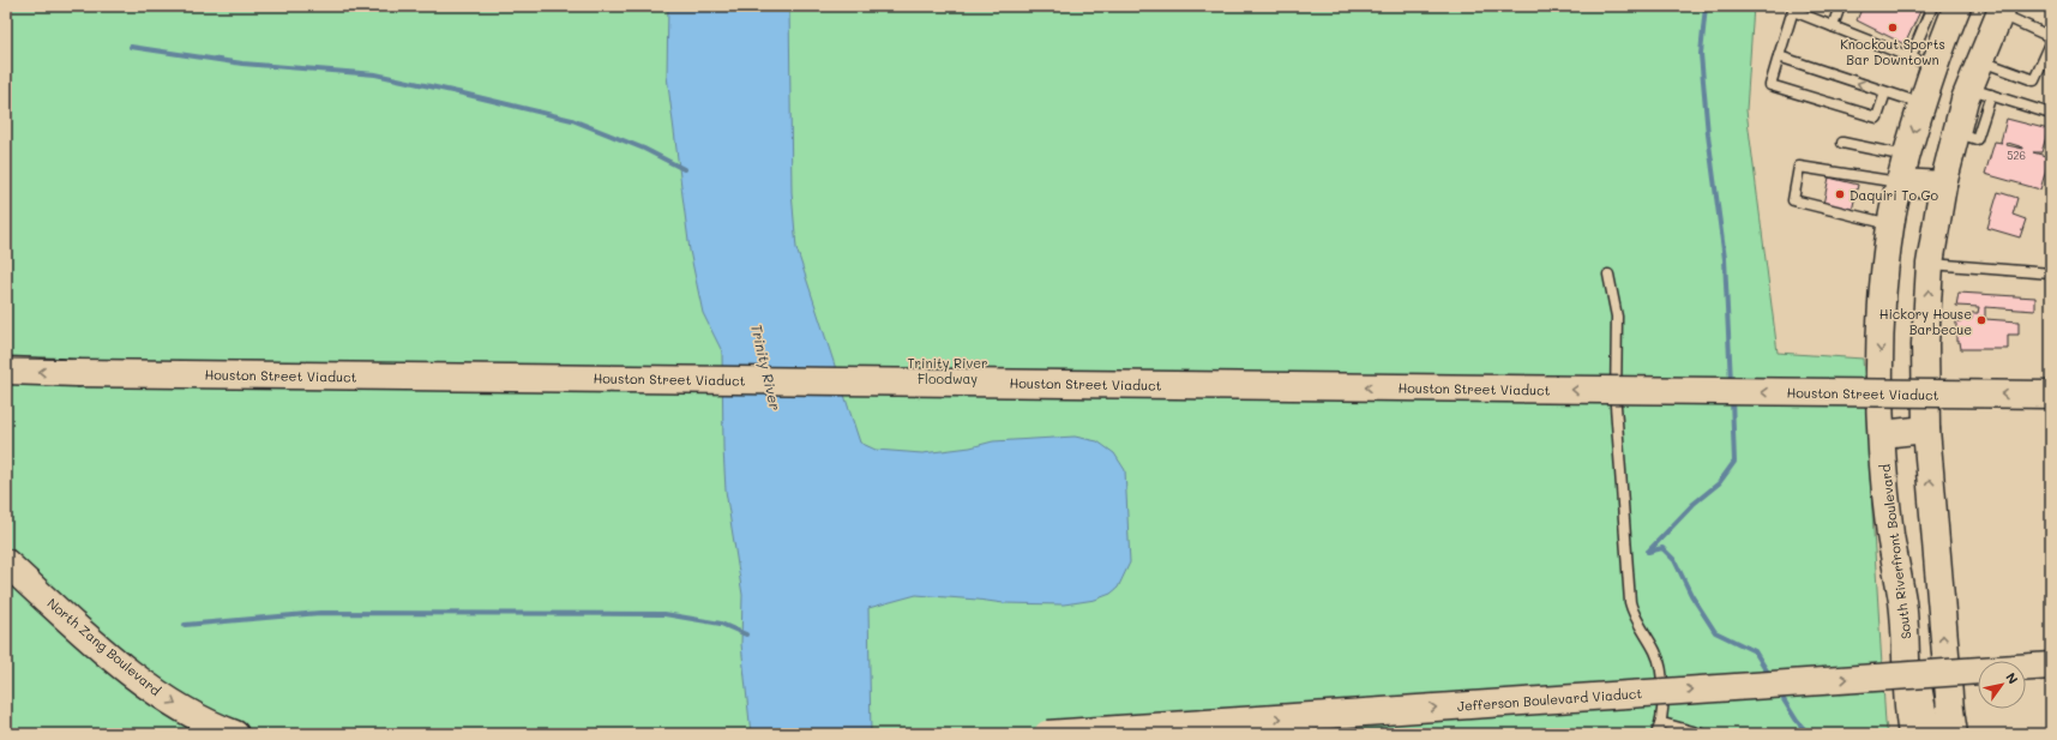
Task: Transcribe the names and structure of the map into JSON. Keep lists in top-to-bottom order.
{
  "streets": {
    "main road": [
      "Houston Street Viaduct",
      "South Riverfront Boulevard",
      "North Zang Boulevard",
      "Jefferson Boulevard Viaduct"
    ]
  },
  "one_way": ["Houston Street Viaduct", "North Zang Boulevard", "Jefferson Boulevard Viaduct"],
  "water": ["Trinity River"],
  "parks": ["Trinity River Floodway"],
  "places": ["Knockout Sports Bar Downtown", "Daquiri To Go", "Hickory House Barbecue"],
  "house_numbers": ["526"],
  "north": "top right"
}
